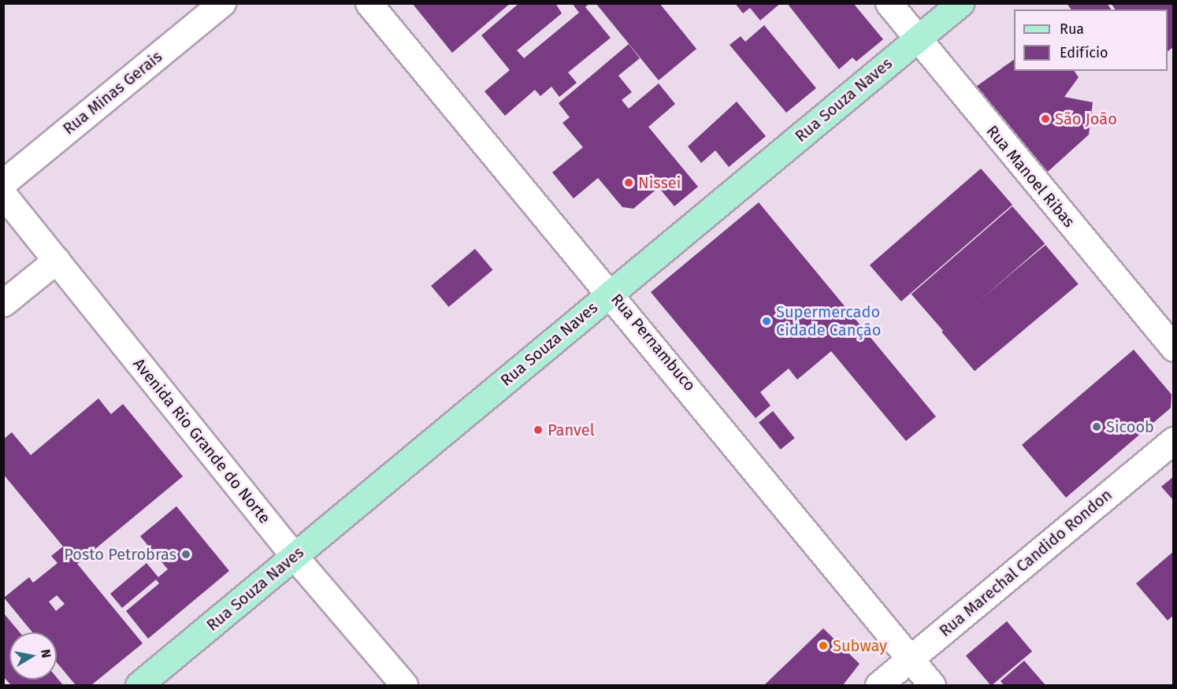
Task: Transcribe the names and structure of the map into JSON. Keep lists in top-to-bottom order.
{
  "streets": {
    "main road": ["Rua Souza Naves"],
    "street": [
      "Rua Minas Gerais",
      "Rua Manoel Ribas",
      "Rua Pernambuco",
      "Avenida Rio Grande do Norte",
      "Rua Marechal Candido Rondon"
    ]
  },
  "crossings": [
    ["Rua Souza Naves", "Rua Manoel Ribas"],
    ["Rua Souza Naves", "Rua Pernambuco"],
    ["Rua Souza Naves", "Avenida Rio Grande do Norte"],
    ["Rua Pernambuco", "Rua Marechal Candido Rondon"]
  ],
  "places": [
    "São João",
    "Nissei",
    "Supermercado Cidade Canção",
    "Sicoob",
    "Panvel",
    "Posto Petrobras",
    "Subway"
  ],
  "legend": ["Rua", "Edifício"],
  "north": "right"
}
